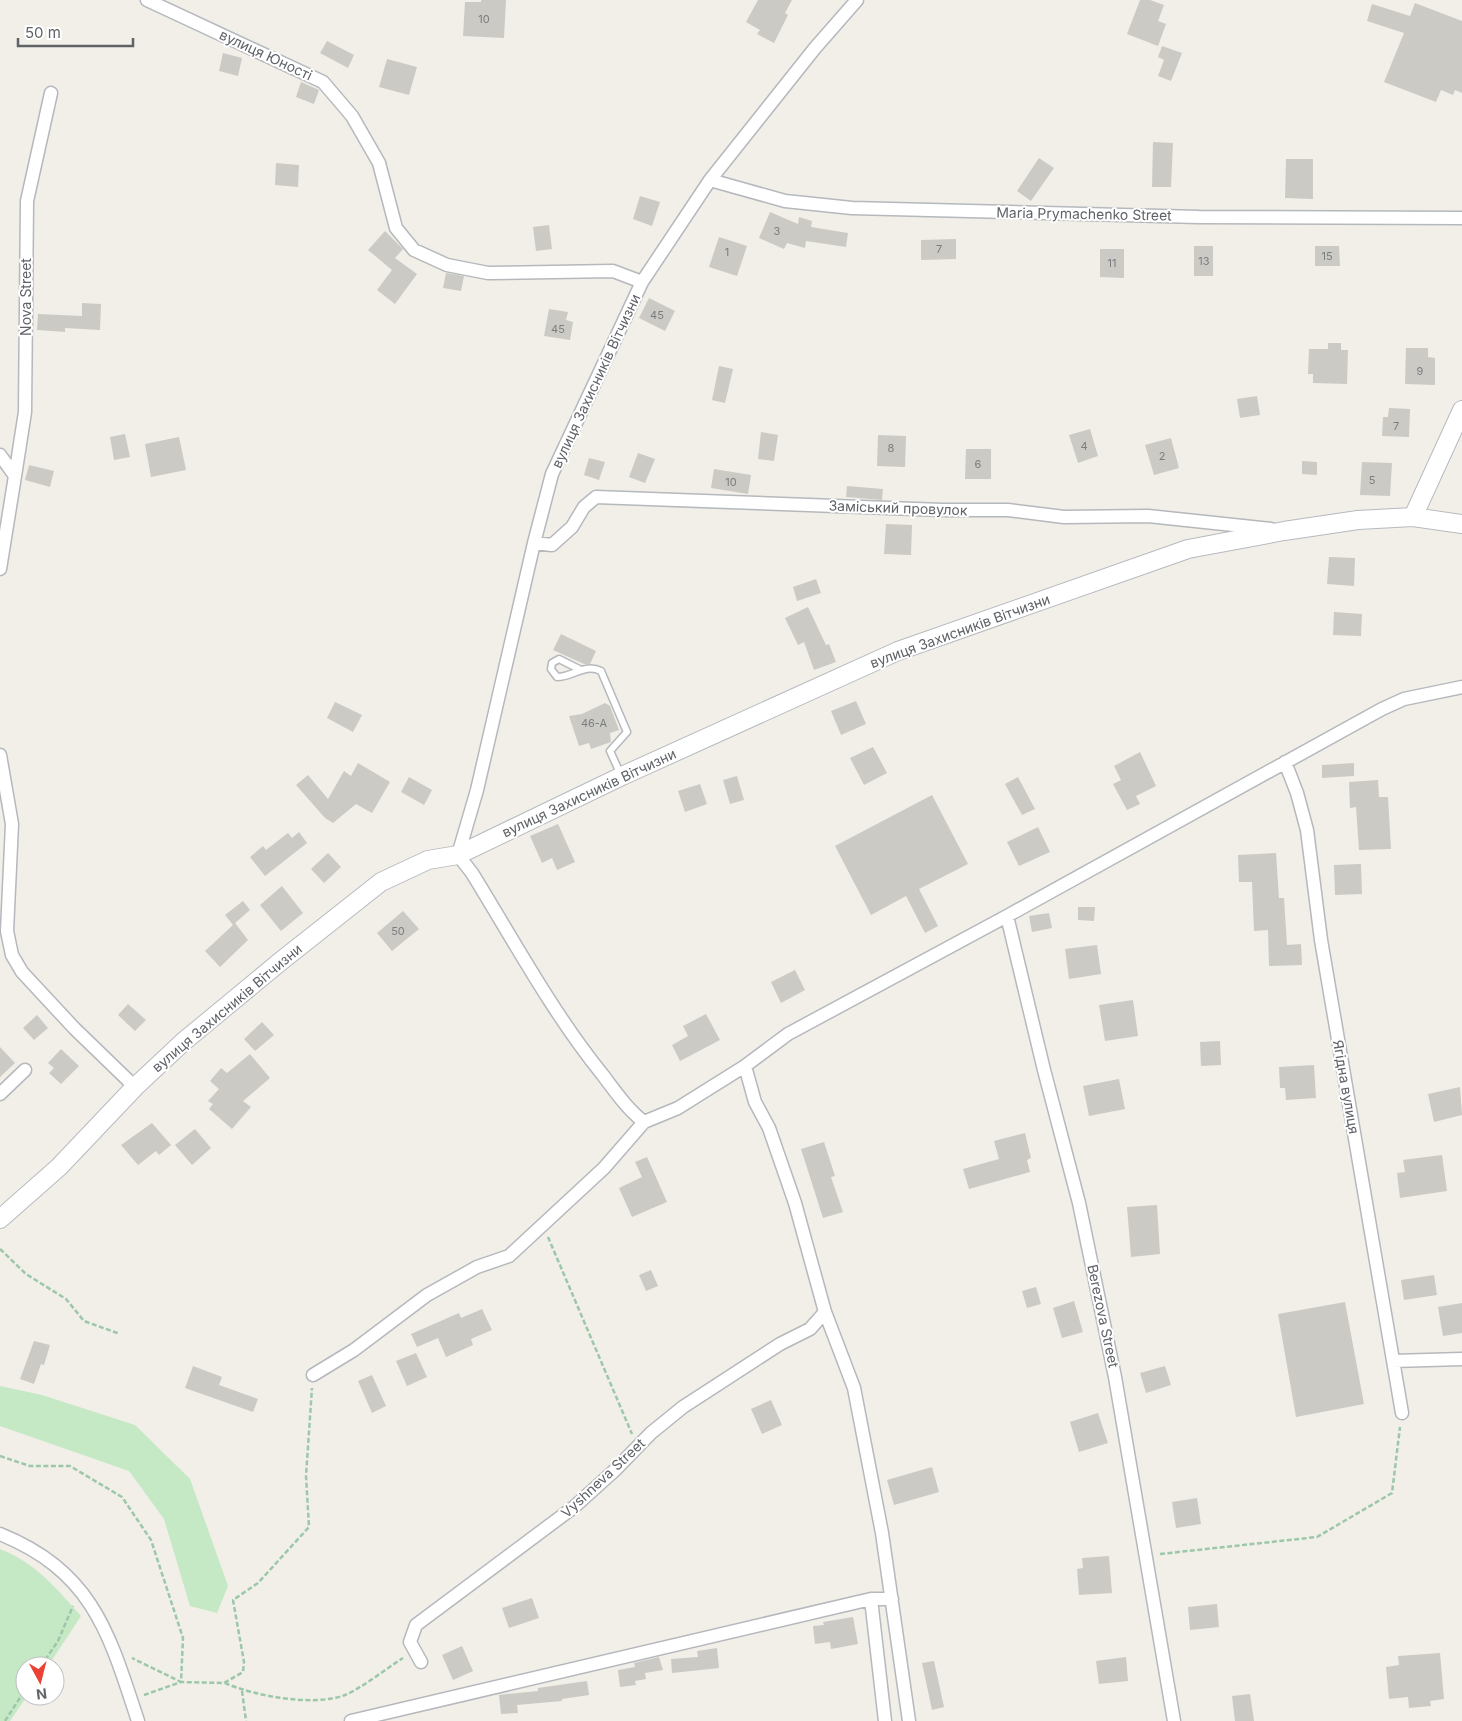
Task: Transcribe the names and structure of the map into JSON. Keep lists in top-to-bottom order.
{
  "streets": {
    "street": [
      "вулиця Юності",
      "Maria Prymachenko Street",
      "Nova Street",
      "вулиця Захисників Вітчизни",
      "Заміський провулок",
      "Ягідна вулиця",
      "Berezova Street",
      "Vyshneva Street"
    ]
  },
  "crossings": [
    ["вулиця Юності", "вулиця Захисників Вітчизни"],
    ["Maria Prymachenko Street", "вулиця Захисників Вітчизни"],
    ["вулиця Захисників Вітчизни", "Заміський провулок"]
  ],
  "house_numbers": [
    "10",
    "3",
    "7",
    "1",
    "15",
    "13",
    "11",
    "45",
    "45",
    "9",
    "7",
    "4",
    "8",
    "2",
    "6",
    "5",
    "10",
    "46-А",
    "50"
  ],
  "scale_bar": "50 m",
  "north": "bottom"
}
